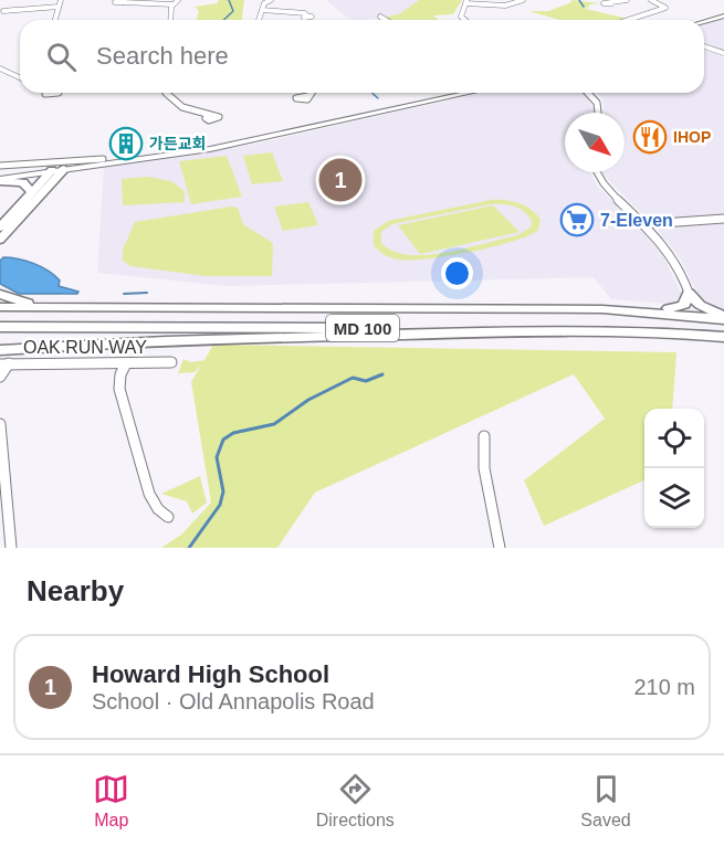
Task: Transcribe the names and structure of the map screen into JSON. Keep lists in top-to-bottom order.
{
  "streets": {
    "highway": ["MD 100"],
    "street": ["OAK RUN WAY"]
  },
  "places": {
    "restaurant": ["IHOP"],
    "building": ["가든교회"],
    "supermarket": ["7-Eleven"]
  },
  "north": "bottom right",
  "page": {
    "search": "Search here",
    "pins": "1",
    "heading": "Nearby",
    "list": [
      {
        "mark": "1",
        "name": "Howard High School",
        "note": "School · Old Annapolis Road",
        "value": "210 m"
      }
    ],
    "nav": ["Map", "Directions", "Saved"]
  }
}
